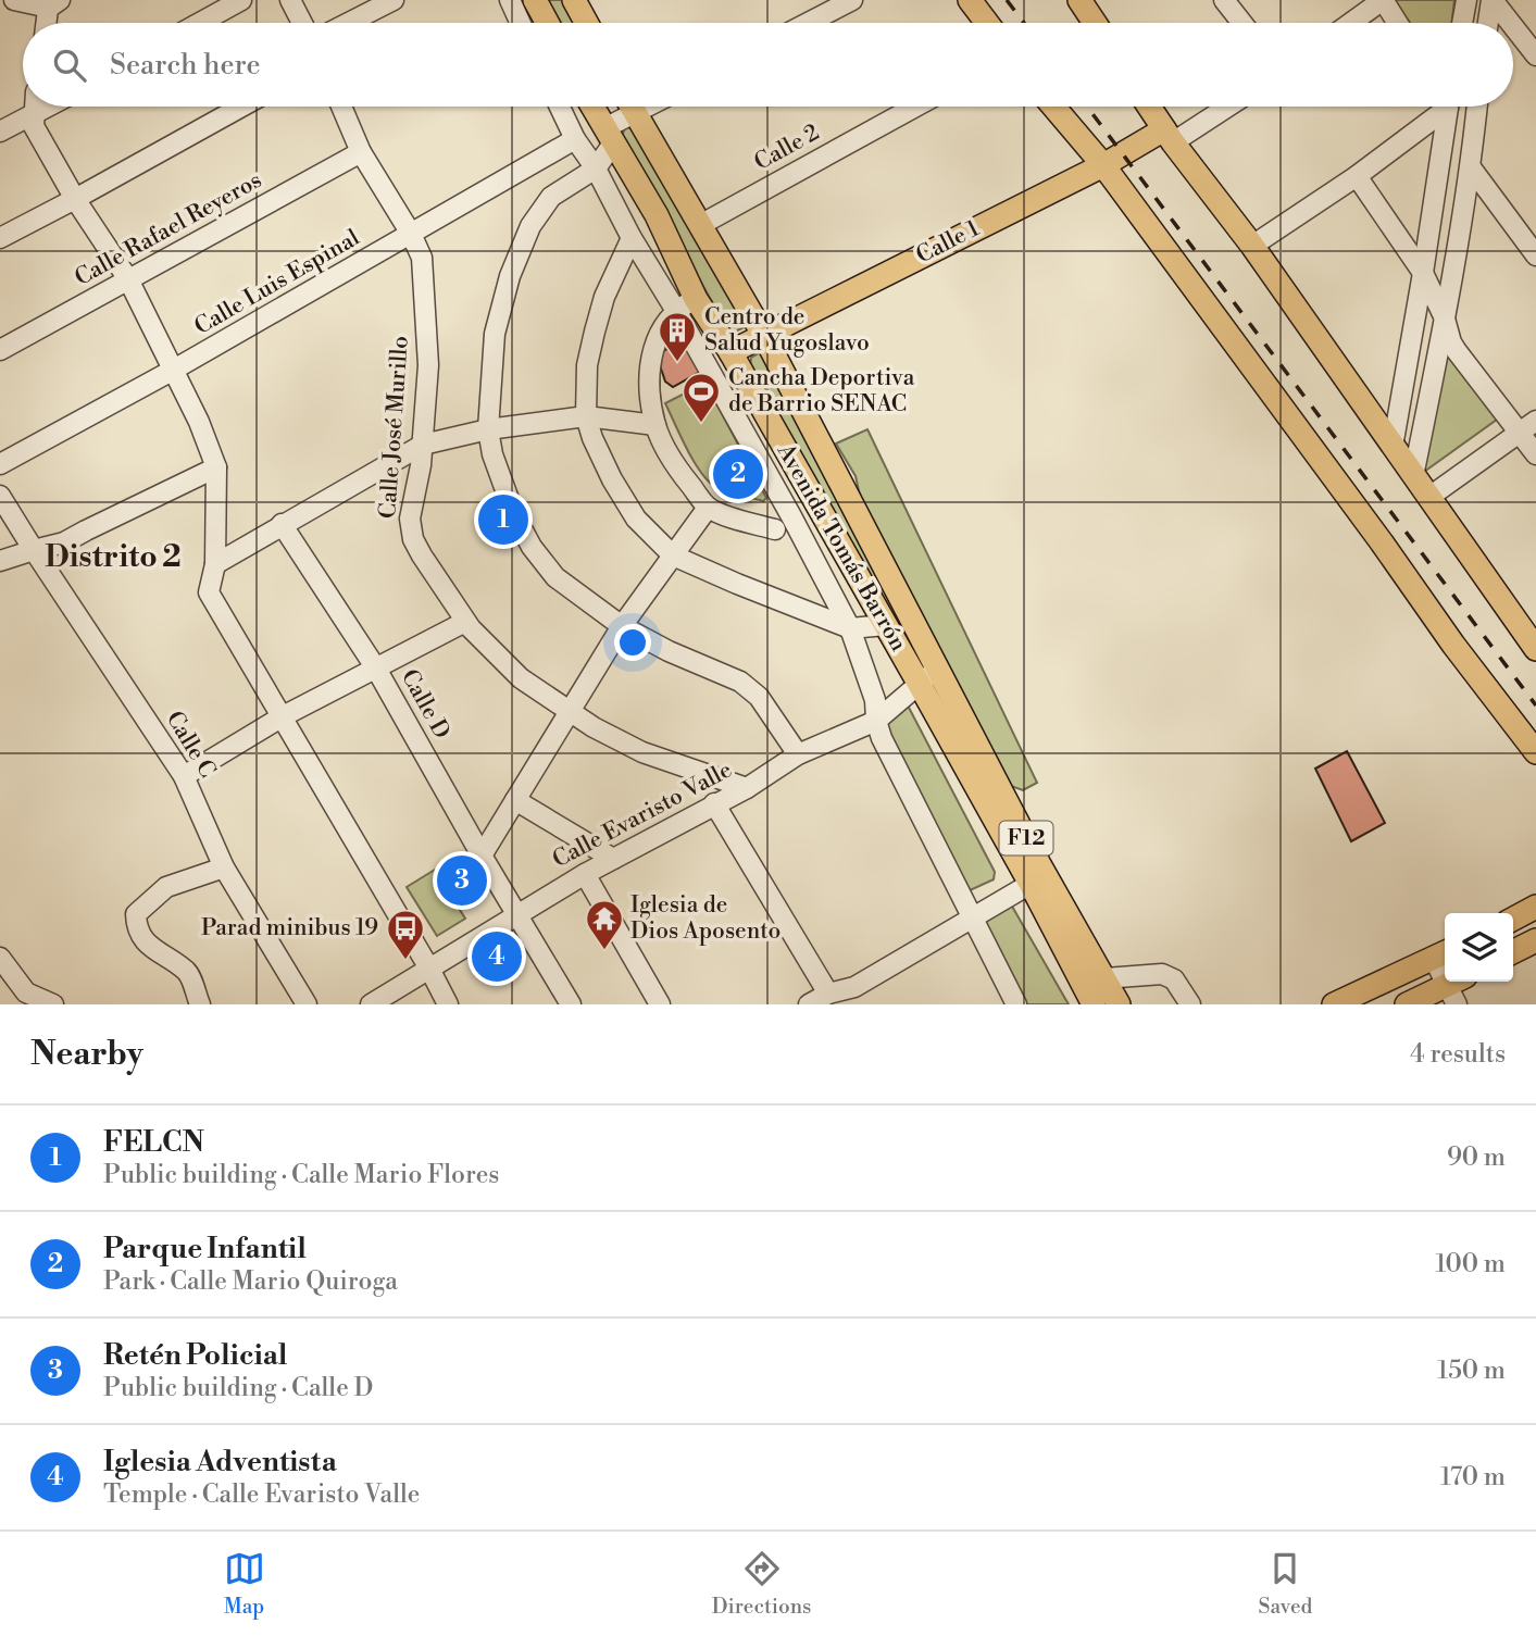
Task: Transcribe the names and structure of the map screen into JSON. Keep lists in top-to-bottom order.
{
  "streets": {
    "main road": ["Calle 1", "Avenida Tomás Barrón", "F12"],
    "street": [
      "Calle 2",
      "Calle Rafael Reyeros",
      "Calle Luis Espinal",
      "Calle José Murillo",
      "Calle D",
      "Calle C",
      "Calle Evaristo Valle"
    ]
  },
  "crossings": [
    ["Calle 2", "Avenida Tomás Barrón"],
    ["Calle Rafael Reyeros", "Calle José Murillo"],
    ["Calle 1", "Avenida Tomás Barrón"],
    ["Calle Luis Espinal", "Calle José Murillo"],
    ["Calle José Murillo", "Calle Evaristo Valle"],
    ["Avenida Tomás Barrón", "Calle Evaristo Valle"],
    ["Calle D", "Calle Evaristo Valle"]
  ],
  "districts": ["Distrito 2"],
  "places": {
    "building": ["Centro de Salud Yugoslavo"],
    "sports": ["Cancha Deportiva de Barrio SENAC"],
    "temple": ["Iglesia de Dios Aposento"],
    "bus stop": ["Parad minibus 19"]
  },
  "page": {
    "search": "Search here",
    "pins": [
      "2",
      "1",
      "3",
      "4"
    ],
    "heading": ["Nearby", "4 results"],
    "list": [
      {
        "mark": "1",
        "name": "FELCN",
        "note": "Public building · Calle Mario Flores",
        "value": "90 m"
      },
      {
        "mark": "2",
        "name": "Parque Infantil",
        "note": "Park · Calle Mario Quiroga",
        "value": "100 m"
      },
      {
        "mark": "3",
        "name": "Retén Policial",
        "note": "Public building · Calle D",
        "value": "150 m"
      },
      {
        "mark": "4",
        "name": "Iglesia Adventista",
        "note": "Temple · Calle Evaristo Valle",
        "value": "170 m"
      }
    ],
    "nav": ["Map", "Directions", "Saved"]
  }
}
